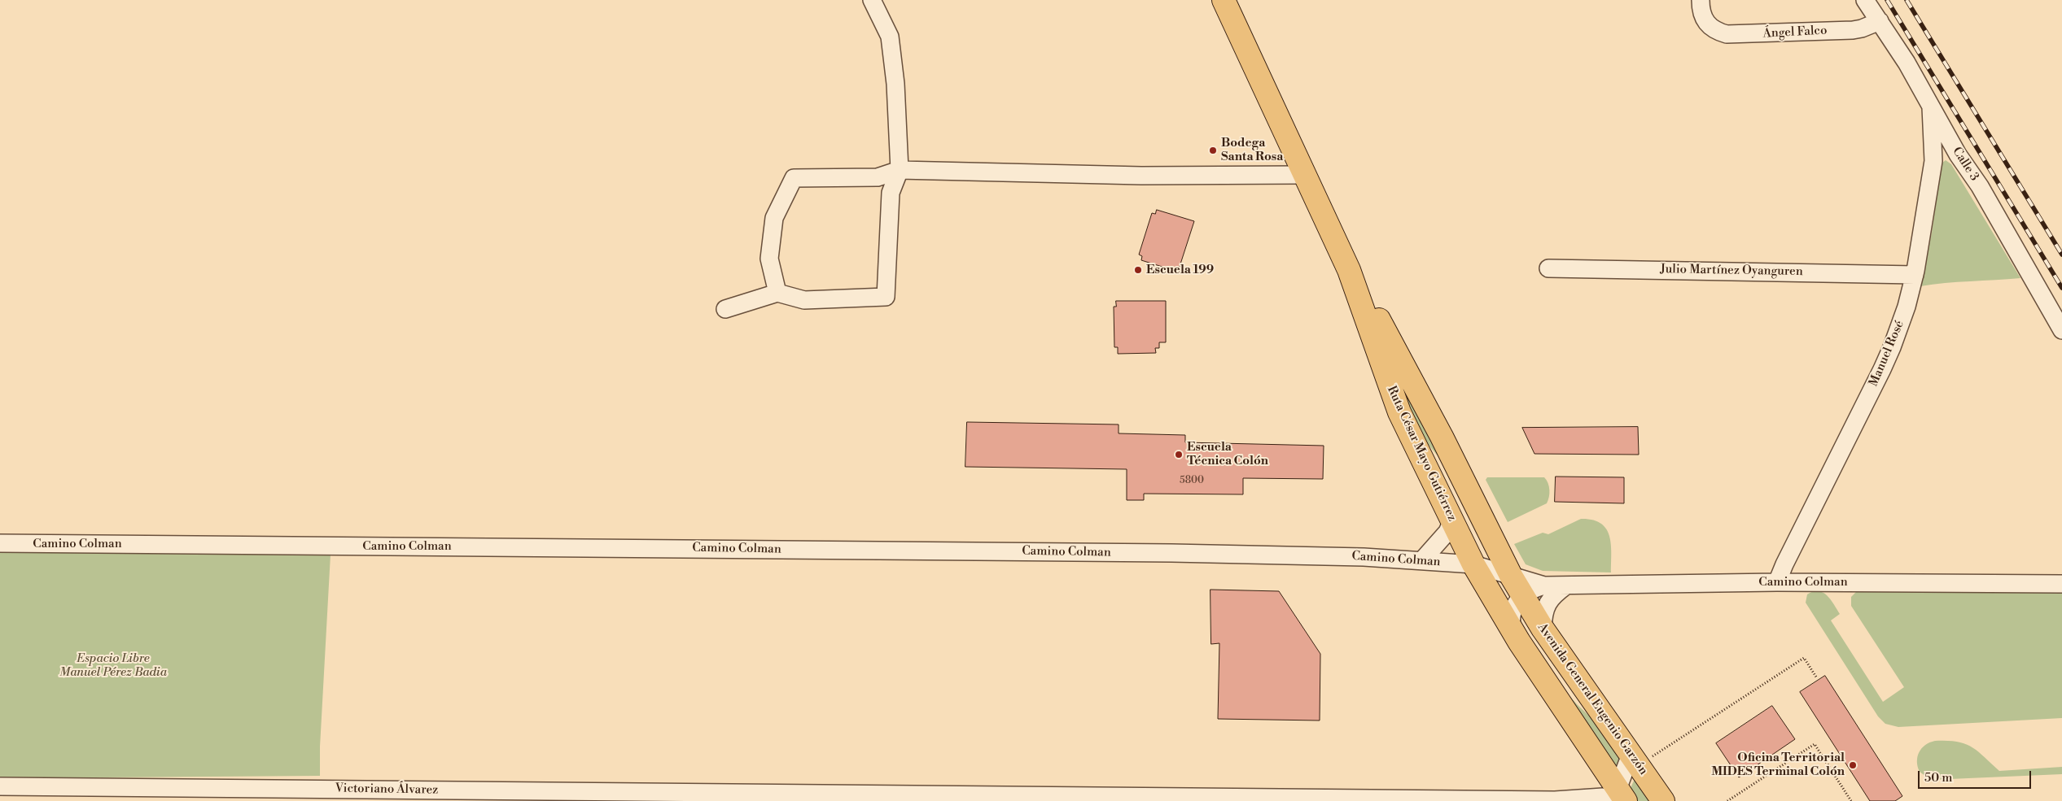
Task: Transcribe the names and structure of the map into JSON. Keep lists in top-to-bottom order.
{
  "streets": {
    "main road": ["Ruta César Mayo Gutiérrez", "Avenida General Eugenio Garzón"],
    "street": [
      "Ángel Falco",
      "Calle 3",
      "Julio Martínez Oyanguren",
      "Manuel Rosé",
      "Camino Colman",
      "Victoriano Álvarez"
    ]
  },
  "crossings": [
    ["Ángel Falco", "Calle 3"],
    ["Calle 3", "Manuel Rosé"],
    ["Julio Martínez Oyanguren", "Manuel Rosé"],
    ["Manuel Rosé", "Camino Colman"],
    ["Ruta César Mayo Gutiérrez", "Camino Colman"],
    ["Ruta César Mayo Gutiérrez", "Avenida General Eugenio Garzón"],
    ["Camino Colman", "Avenida General Eugenio Garzón"]
  ],
  "parks": ["Espacio Libre Manuel Pérez Badia"],
  "places": [
    "Bodega Santa Rosa",
    "Escuela 199",
    "Escuela Técnica Colón",
    "Oficina Territorial MIDES Terminal Colón"
  ],
  "house_numbers": ["5800"],
  "scale_bar": "50 m"
}
